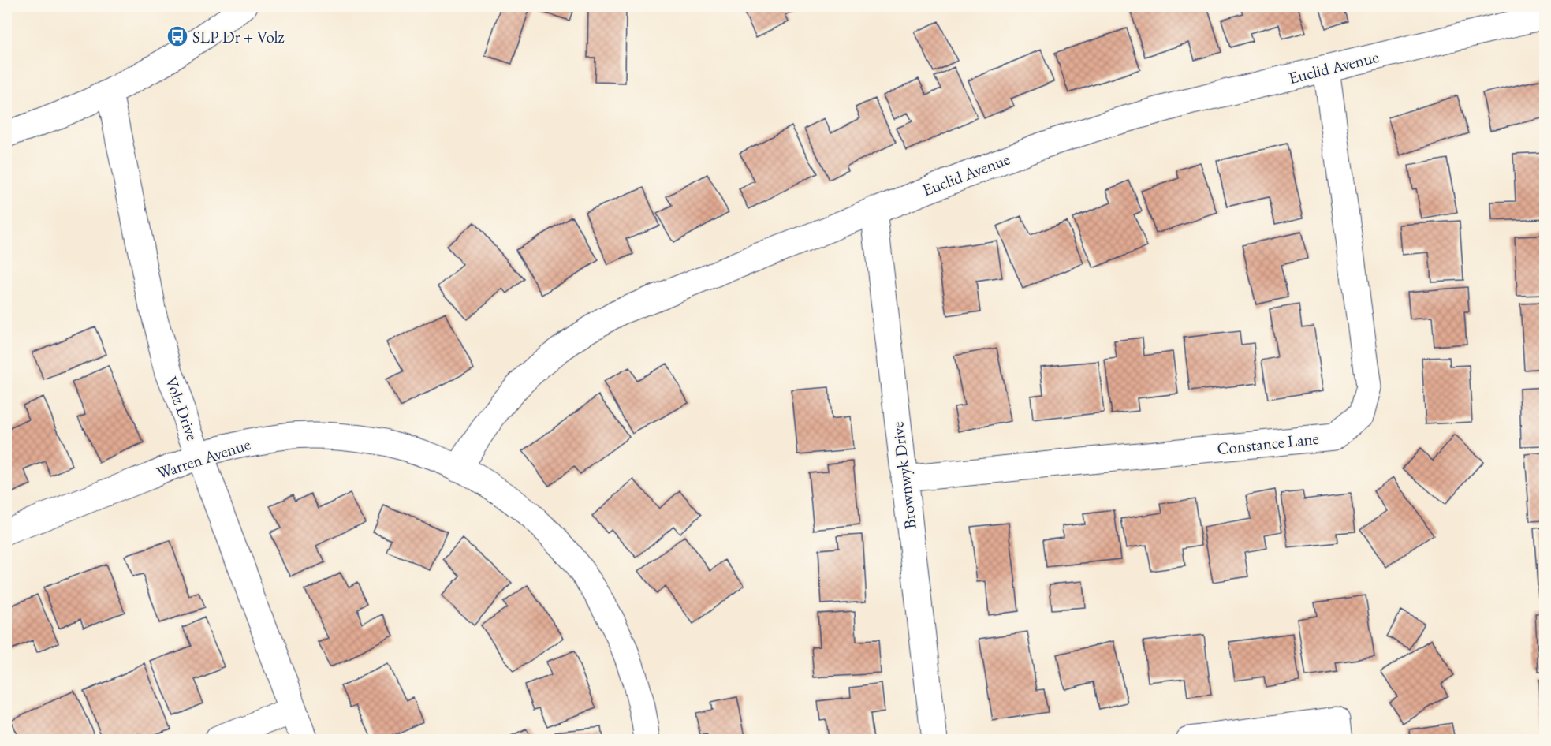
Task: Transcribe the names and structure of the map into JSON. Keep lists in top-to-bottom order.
{
  "streets": {
    "street": [
      "Euclid Avenue",
      "Volz Drive",
      "Constance Lane",
      "Warren Avenue",
      "Brownwyk Drive"
    ]
  },
  "crossings": [
    ["Euclid Avenue", "Constance Lane"],
    ["Euclid Avenue", "Warren Avenue"],
    ["Euclid Avenue", "Brownwyk Drive"],
    ["Volz Drive", "Warren Avenue"],
    ["Constance Lane", "Brownwyk Drive"]
  ],
  "places": {
    "bus stop": ["SLP Dr + Volz"]
  }
}
